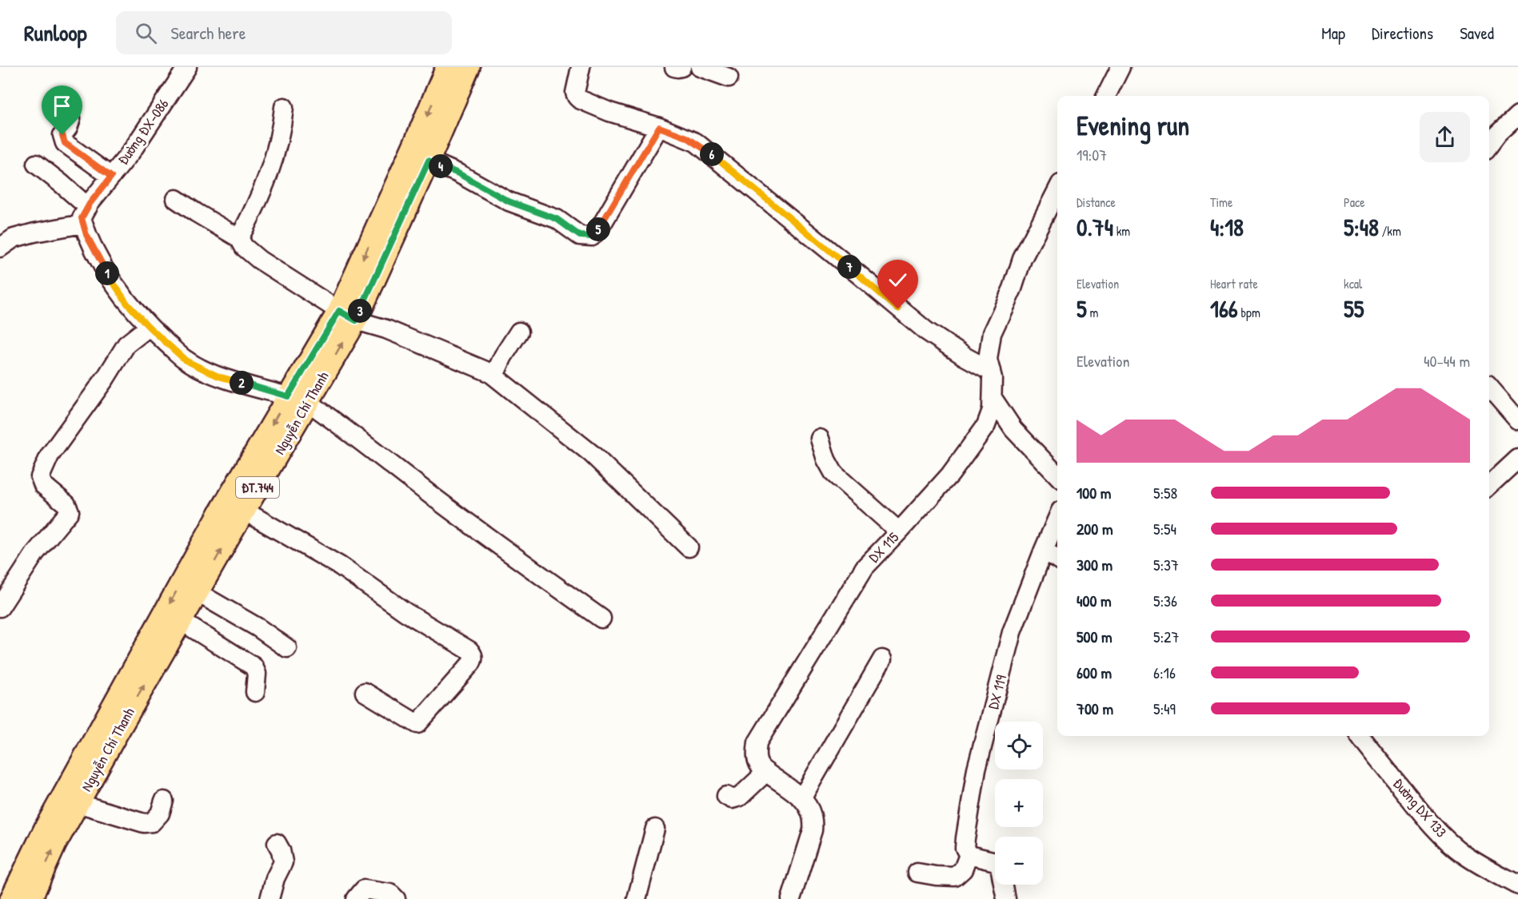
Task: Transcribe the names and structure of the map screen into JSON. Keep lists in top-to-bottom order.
{
  "streets": {
    "main road": ["Nguyễn Chí Thanh", "ĐT.744"],
    "street": [
      "Đường ĐX-086",
      "DX 115",
      "DX 119",
      "Đường DX 133"
    ]
  },
  "page": {
    "header": "Runloop",
    "search": "Search here",
    "nav": ["Map", "Directions", "Saved"],
    "heading": ["Evening run", "19:07"],
    "pins": [
      "6",
      "4",
      "5",
      "7",
      "1",
      "3",
      "2"
    ],
    "stats": [
      ["Distance", "0.74 km"],
      ["Time", "4:18"],
      ["Pace", "5:48 /km"],
      ["Elevation", "5 m"],
      ["Heart rate", "166 bpm"],
      ["kcal", "55"]
    ],
    "chart": ["Elevation", "40–44 m"],
    "list": [
      {
        "name": "100 m",
        "note": "5:58"
      },
      {
        "name": "200 m",
        "note": "5:54"
      },
      {
        "name": "300 m",
        "note": "5:37"
      },
      {
        "name": "400 m",
        "note": "5:36"
      },
      {
        "name": "500 m",
        "note": "5:27"
      },
      {
        "name": "600 m",
        "note": "6:16"
      },
      {
        "name": "700 m",
        "note": "5:49"
      }
    ],
    "map_buttons": ["+", "−"]
  }
}
